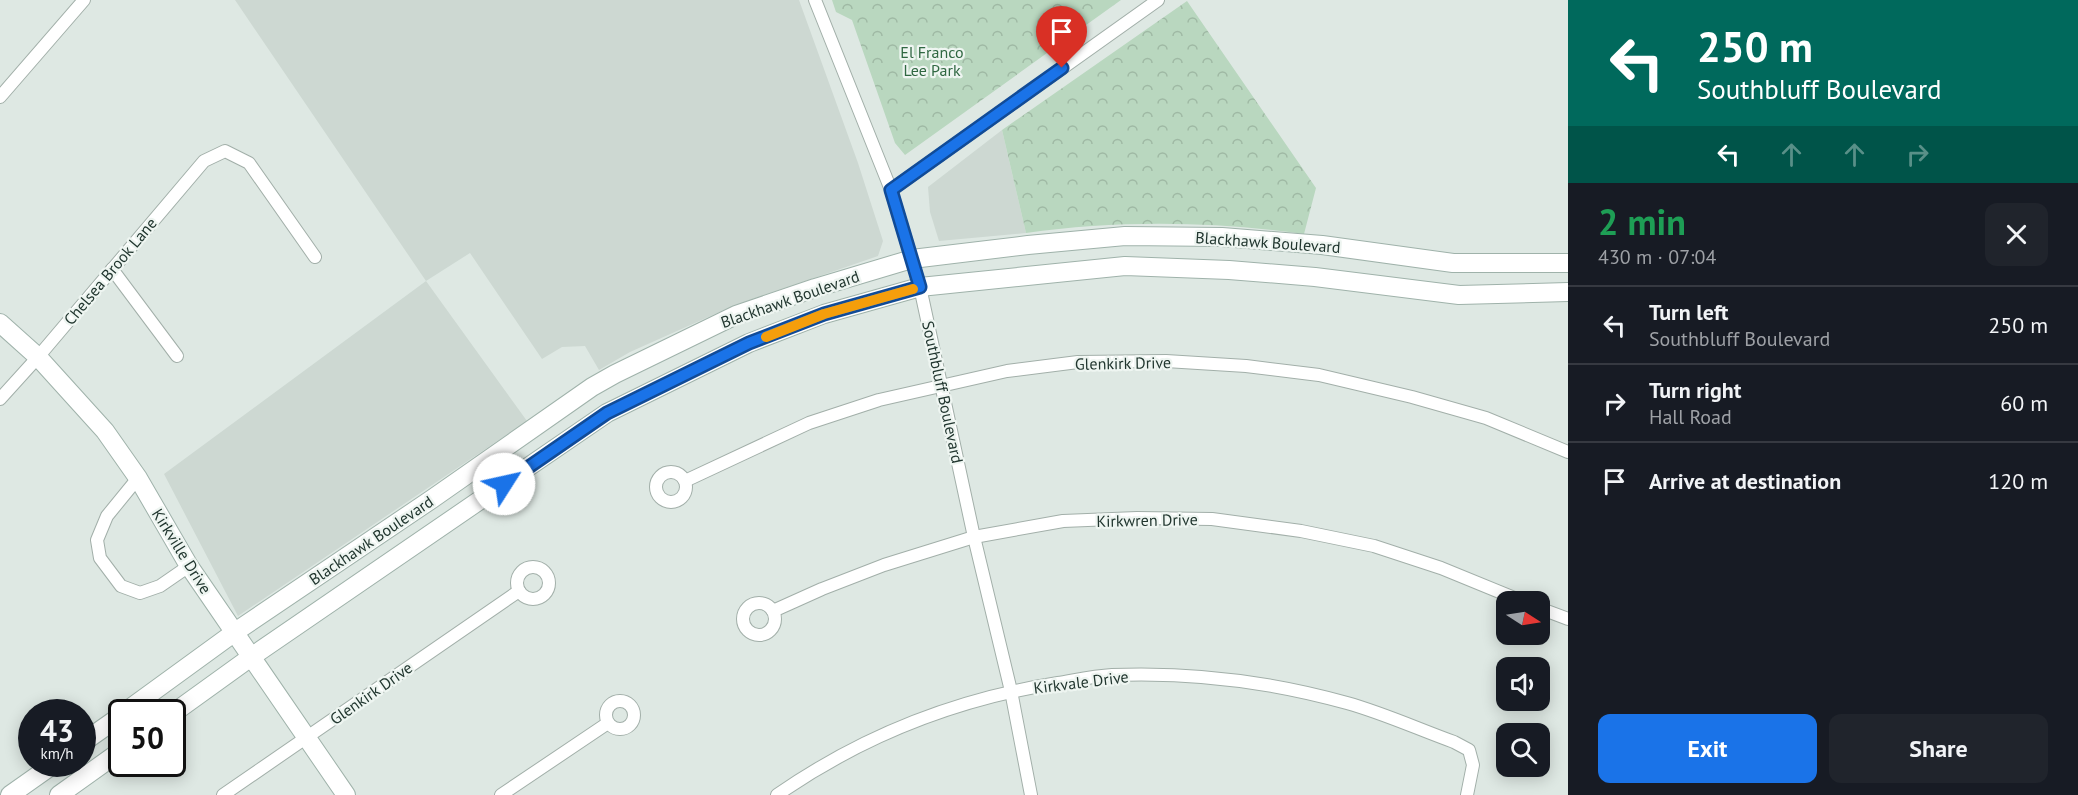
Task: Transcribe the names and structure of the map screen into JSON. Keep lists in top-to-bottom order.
{
  "streets": {
    "main road": ["Blackhawk Boulevard", "Kirkville Drive"],
    "street": [
      "Chelsea Brook Lane",
      "Glenkirk Drive",
      "Southbluff Boulevard",
      "Kirkwren Drive",
      "Kirkvale Drive"
    ]
  },
  "crossings": [
    ["Blackhawk Boulevard", "Southbluff Boulevard"],
    ["Blackhawk Boulevard", "Kirkville Drive"],
    ["Chelsea Brook Lane", "Kirkville Drive"],
    ["Glenkirk Drive", "Southbluff Boulevard"],
    ["Glenkirk Drive", "Kirkville Drive"],
    ["Southbluff Boulevard", "Kirkwren Drive"],
    ["Southbluff Boulevard", "Kirkvale Drive"]
  ],
  "parks": ["El Franco Lee Park"],
  "north": "right",
  "page": {
    "turn": ["250 m", "Southbluff Boulevard"],
    "heading": ["2 min", "430 m · 07:04"],
    "list": [
      {
        "name": "Turn left",
        "note": "Southbluff Boulevard",
        "value": "250 m"
      },
      {
        "name": "Turn right",
        "note": "Hall Road",
        "value": "60 m"
      },
      {
        "name": "Arrive at destination",
        "value": "120 m"
      }
    ],
    "speed": "43 km/h",
    "limit": "50",
    "buttons": ["Exit", "Share"]
  }
}
